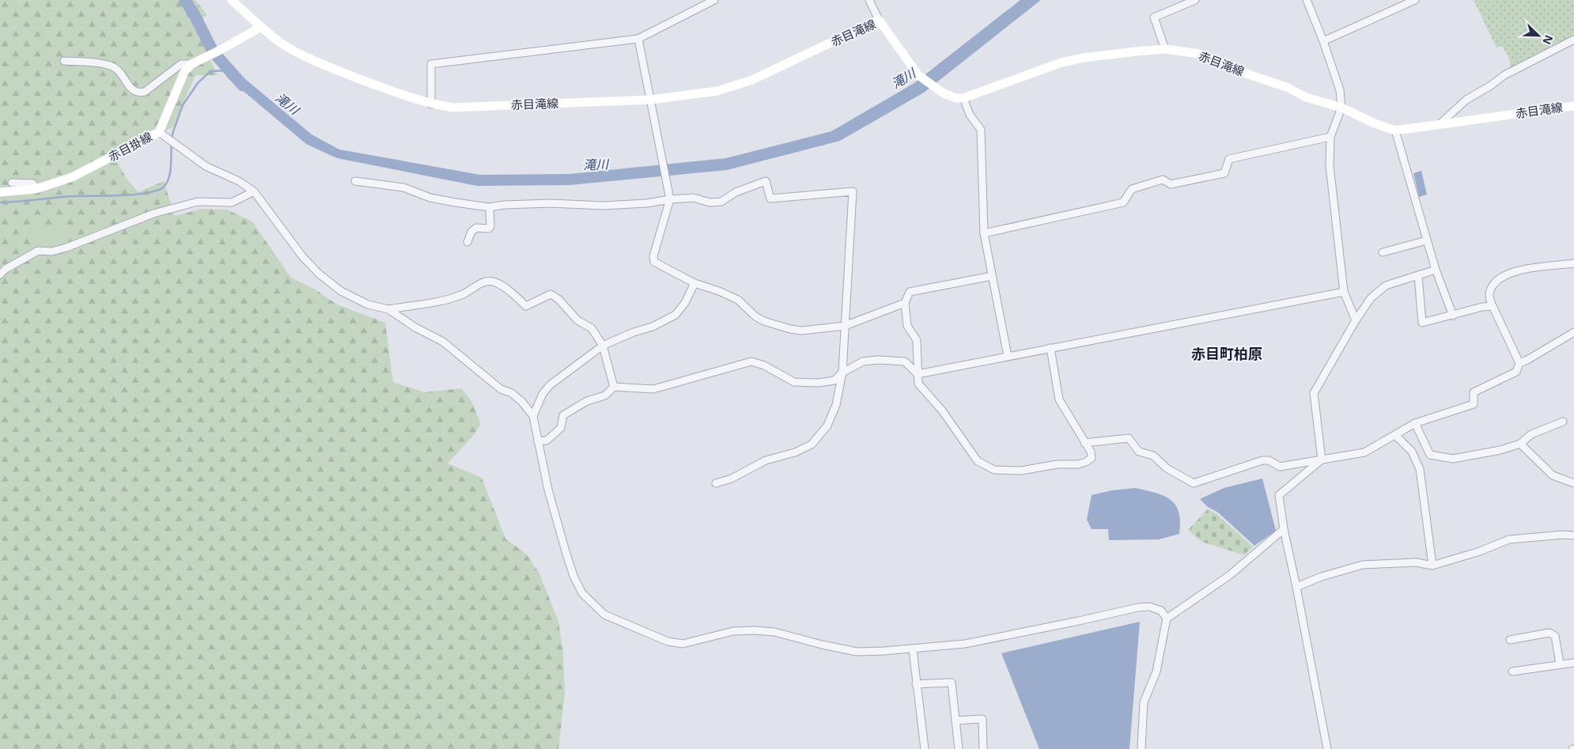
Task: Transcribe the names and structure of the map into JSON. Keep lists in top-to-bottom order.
{
  "streets": {
    "main road": ["赤目滝線", "赤目掛線"]
  },
  "districts": ["赤目町柏原"],
  "water": ["滝川"],
  "north": "bottom right"
}
